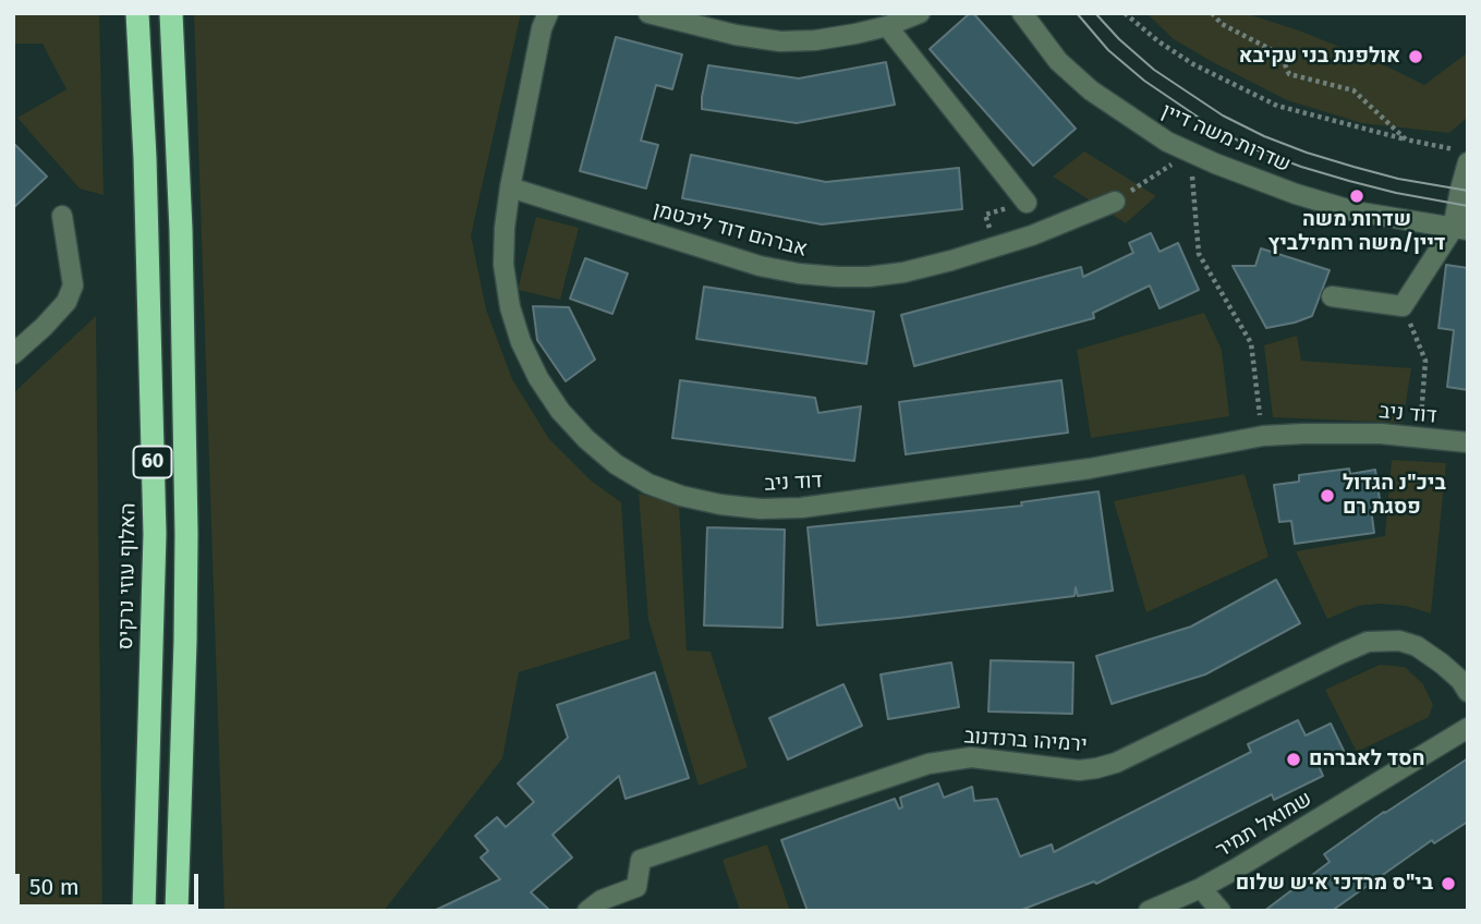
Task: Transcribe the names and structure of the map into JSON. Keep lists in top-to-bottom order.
{
  "streets": {
    "highway": ["60", "האלוף עוזי נרקיס"],
    "street": [
      "שדרות משה דיין",
      "אברהם דוד ליכטמן",
      "דוד ניב",
      "ירמיהו ברנדנוב",
      "שמואל תמיר"
    ]
  },
  "crossings": [
    ["אברהם דוד ליכטמן", "דוד ניב"]
  ],
  "places": [
    "אולפנת בני עקיבא",
    "שדרות משה דיין/משה רחמילביץ",
    "ביכ\"נ הגדול פסגת רם",
    "חסד לאברהם",
    "בי\"ס מרדכי איש שלום"
  ],
  "scale_bar": "50 m"
}
